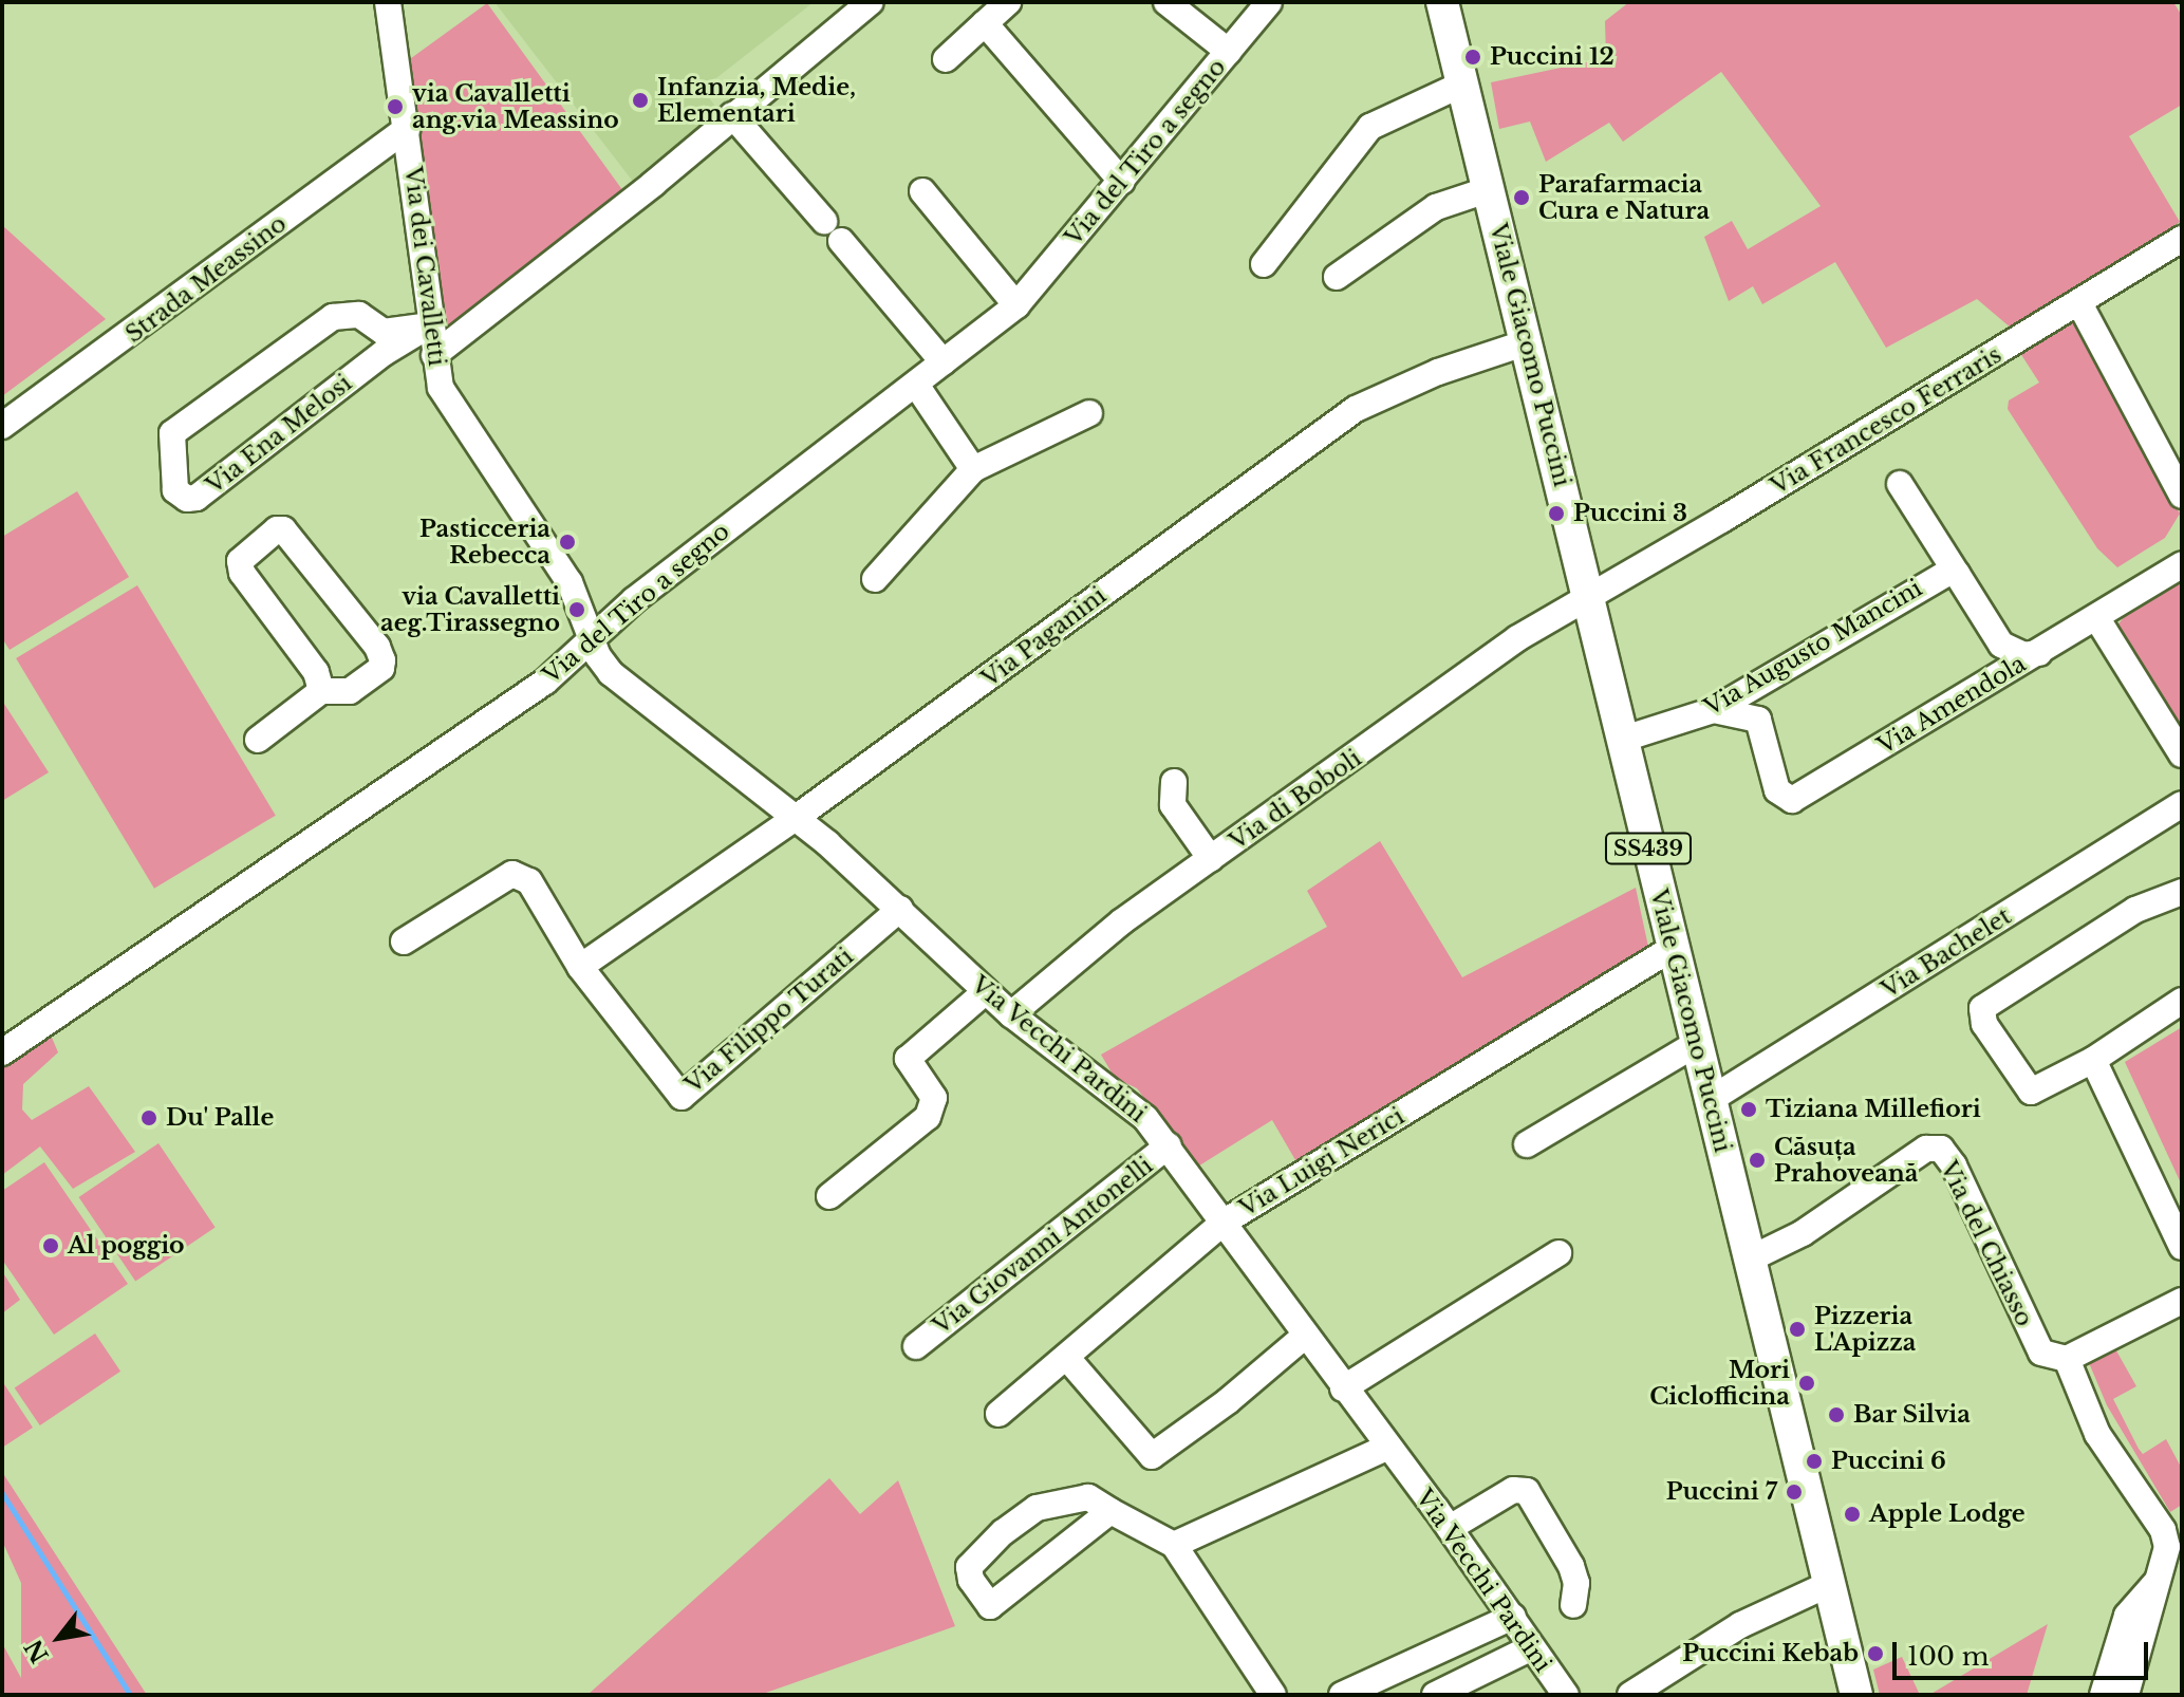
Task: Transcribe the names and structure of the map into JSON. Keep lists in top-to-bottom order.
{
  "streets": {
    "main road": ["Viale Giacomo Puccini", "SS439"],
    "street": [
      "Via del Tiro a segno",
      "Via dei Cavalletti",
      "Strada Meassino",
      "Via Francesco Ferraris",
      "Via Ena Melosi",
      "Via Paganini",
      "Via Augusto Mancini",
      "Via Amendola",
      "Via di Boboli",
      "Via Bachelet",
      "Via Filippo Turati",
      "Via Vecchi Pardini",
      "Via Luigi Nerici",
      "Via del Chiasso",
      "Via Giovanni Antonelli"
    ]
  },
  "crossings": [
    ["Via del Tiro a segno", "Via dei Cavalletti"],
    ["Via del Tiro a segno", "Via Vecchi Pardini"],
    ["Via dei Cavalletti", "Strada Meassino"],
    ["Via dei Cavalletti", "Via Ena Melosi"],
    ["Via dei Cavalletti", "Via Vecchi Pardini"],
    ["Viale Giacomo Puccini", "Via Francesco Ferraris"],
    ["Viale Giacomo Puccini", "Via Paganini"],
    ["Viale Giacomo Puccini", "Via Augusto Mancini"],
    ["Viale Giacomo Puccini", "Via di Boboli"],
    ["Viale Giacomo Puccini", "Via Bachelet"],
    ["Viale Giacomo Puccini", "Via Luigi Nerici"],
    ["Viale Giacomo Puccini", "Via del Chiasso"],
    ["Via Francesco Ferraris", "Via di Boboli"],
    ["Via Paganini", "Via Filippo Turati"],
    ["Via Paganini", "Via Vecchi Pardini"],
    ["Via Augusto Mancini", "Via Amendola"],
    ["Via di Boboli", "Via Vecchi Pardini"],
    ["Via Filippo Turati", "Via Vecchi Pardini"],
    ["Via Vecchi Pardini", "Via Luigi Nerici"],
    ["Via Vecchi Pardini", "Via Giovanni Antonelli"]
  ],
  "places": [
    "Puccini 12",
    "Infanzia, Medie, Elementari",
    "via Cavalletti ang.via Meassino",
    "Parafarmacia Cura e Natura",
    "Puccini 3",
    "Pasticceria Rebecca",
    "via Cavalletti aeg.Tirassegno",
    "Tiziana Millefiori",
    "Du' Palle",
    "Căsuța Prahoveană",
    "Al poggio",
    "Pizzeria L'Apizza",
    "Mori Ciclofficina",
    "Bar Silvia",
    "Puccini 6",
    "Puccini 7",
    "Apple Lodge",
    "Puccini Kebab"
  ],
  "scale_bar": "100 m",
  "north": "bottom left"
}
